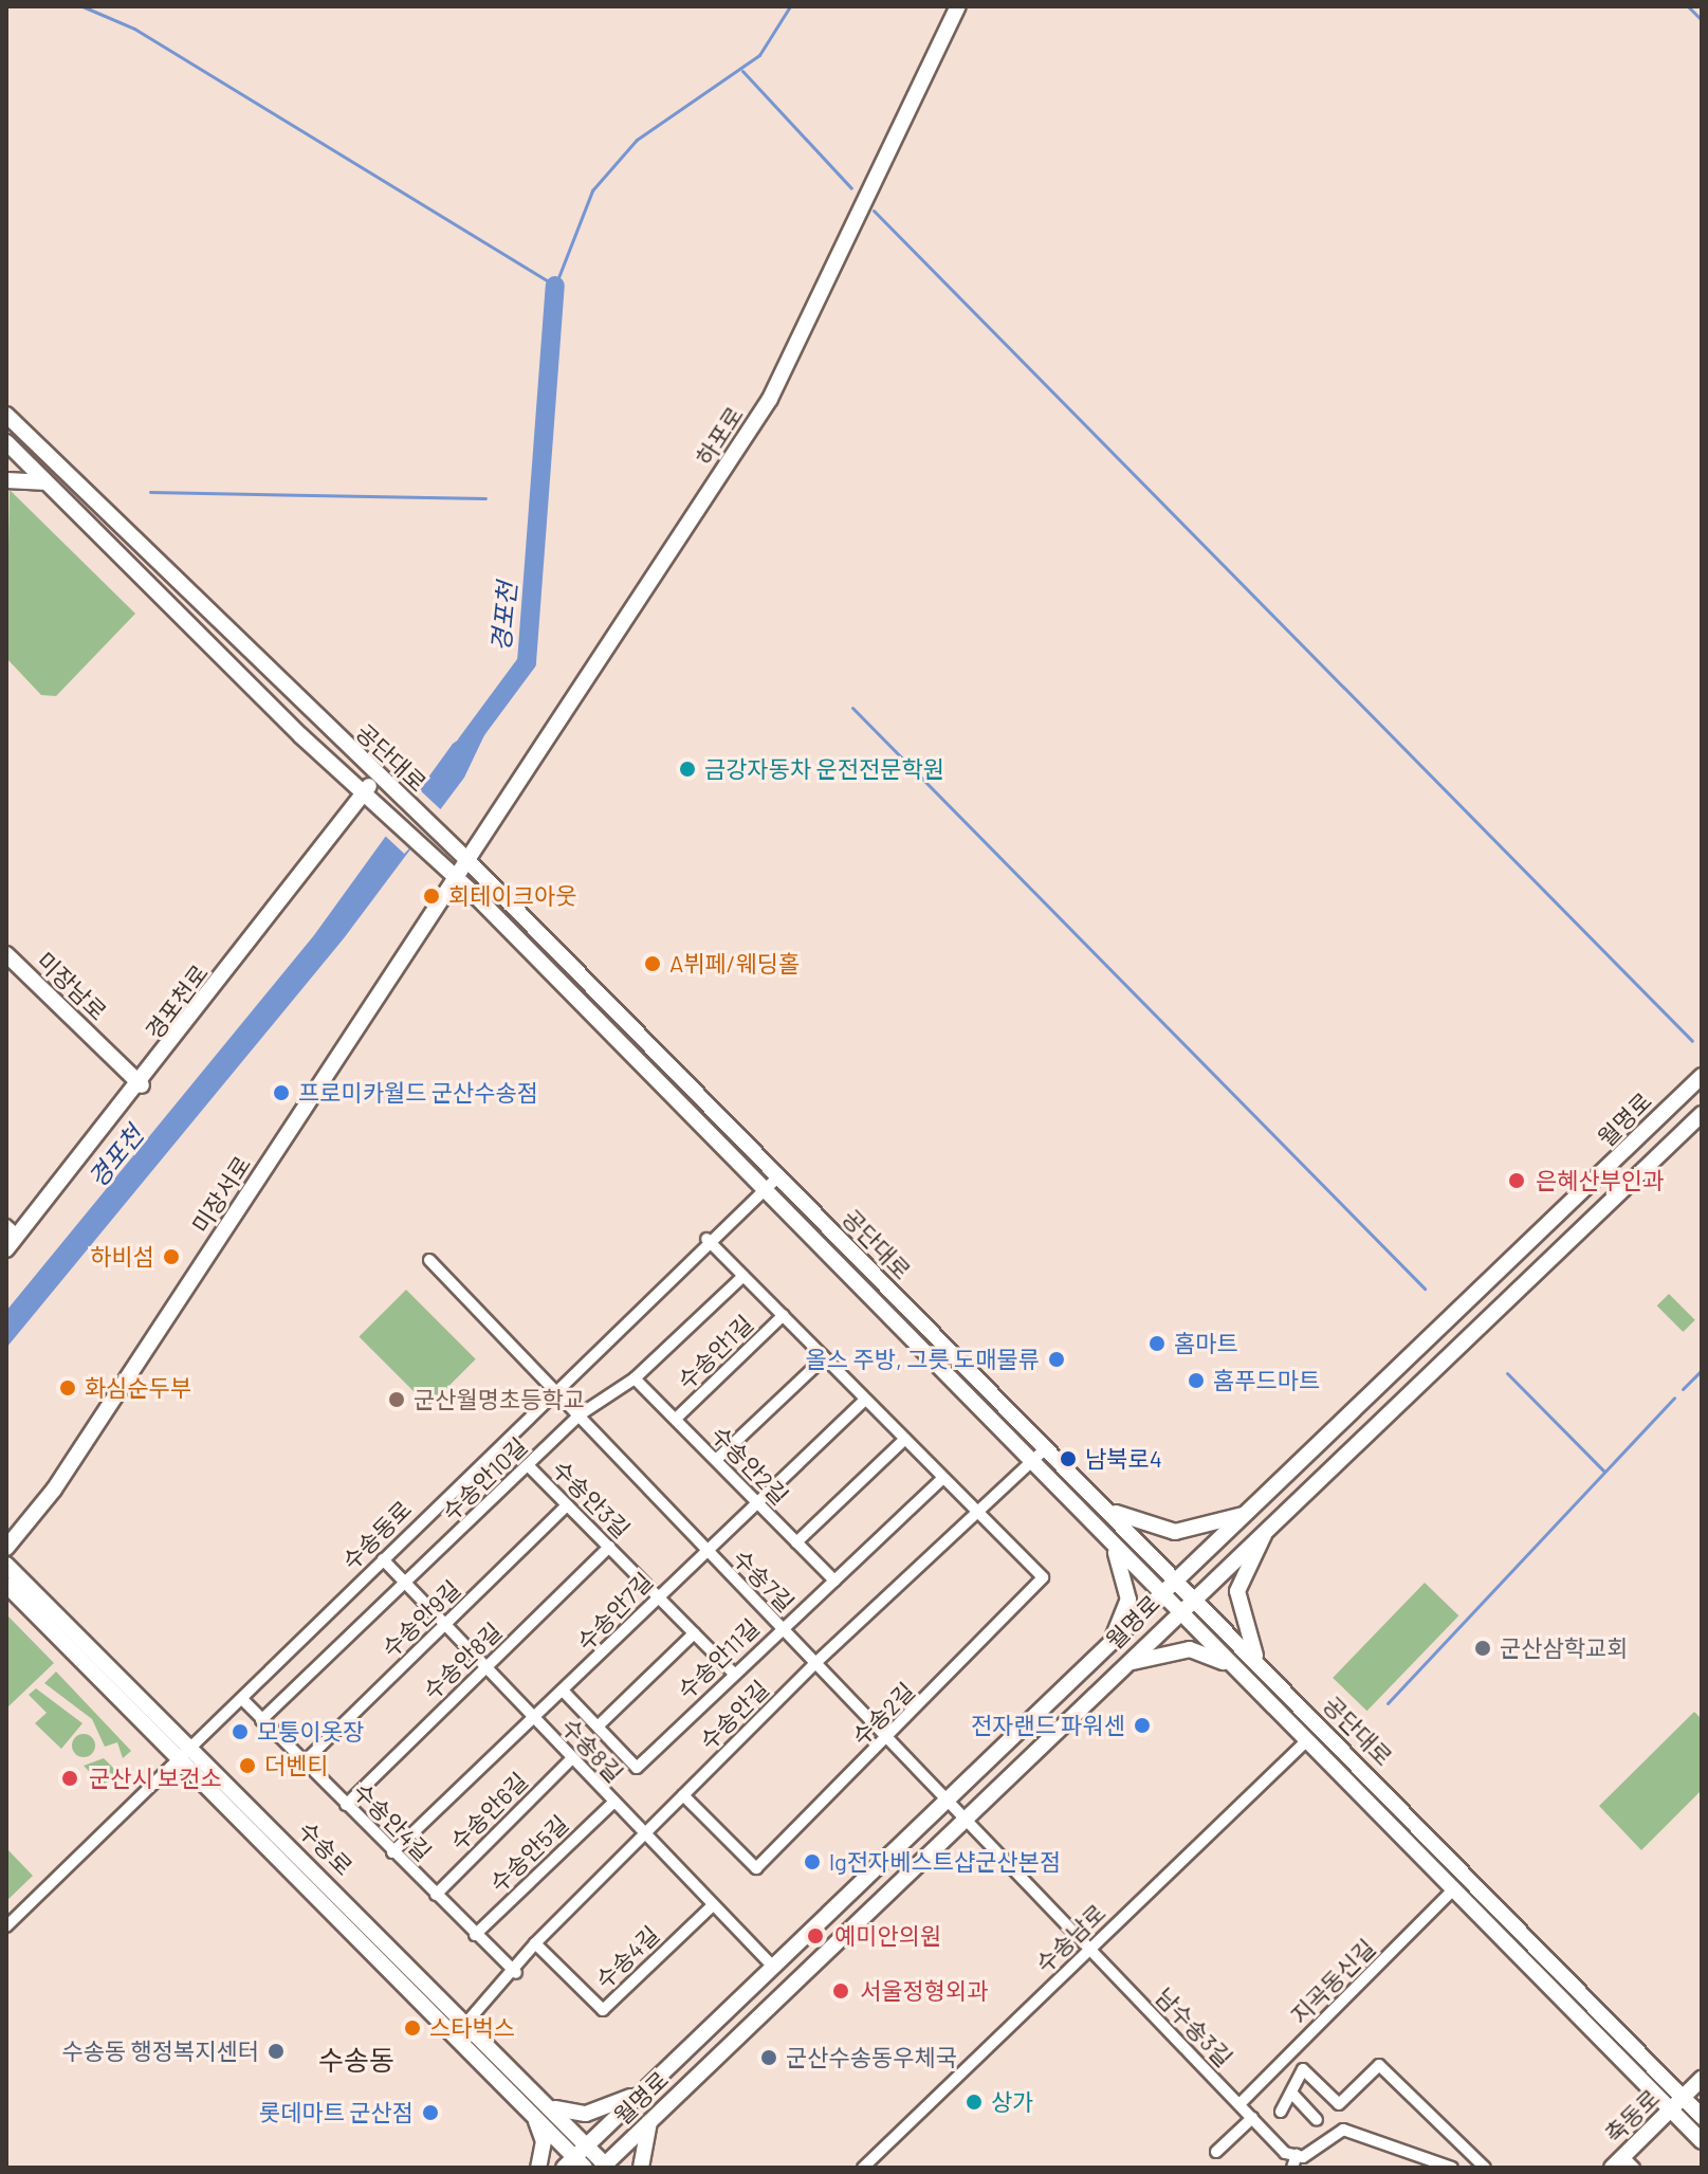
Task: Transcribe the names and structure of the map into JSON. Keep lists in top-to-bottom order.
{
  "streets": {
    "street": [
      "하포로",
      "공단대로",
      "미장남로",
      "경포천로",
      "월명로",
      "미장서로",
      "수송안1길",
      "수송안2길",
      "수송안10길",
      "수송안3길",
      "수송동로",
      "수송7길",
      "수송안7길",
      "수송안9길",
      "수송안11길",
      "수송안8길",
      "수송2길",
      "수송안길",
      "수송8길",
      "수송안6길",
      "수송안4길",
      "수송로",
      "수송안5길",
      "수송남로",
      "수송4길",
      "지곡동신길",
      "남수송3길",
      "축동로"
    ]
  },
  "crossings": [
    ["하포로", "공단대로"],
    ["하포로", "미장서로"],
    ["공단대로", "경포천로"],
    ["공단대로", "월명로"],
    ["공단대로", "미장서로"],
    ["공단대로", "수송동로"],
    ["공단대로", "수송안길"],
    ["공단대로", "수송남로"],
    ["공단대로", "지곡동신길"],
    ["공단대로", "축동로"],
    ["미장남로", "경포천로"],
    ["월명로", "수송7길"],
    ["월명로", "수송8길"],
    ["월명로", "수송로"],
    ["월명로", "남수송3길"],
    ["수송안1길", "수송안2길"],
    ["수송안1길", "수송안10길"],
    ["수송안1길", "수송동로"],
    ["수송안1길", "수송안7길"],
    ["수송안1길", "수송안11길"],
    ["수송안1길", "수송2길"],
    ["수송안1길", "수송안길"],
    ["수송안2길", "수송안10길"],
    ["수송안2길", "수송안7길"],
    ["수송안2길", "수송안11길"],
    ["수송안10길", "수송안3길"],
    ["수송안10길", "수송7길"],
    ["수송안10길", "수송8길"],
    ["수송안10길", "수송안4길"],
    ["수송안3길", "수송안7길"],
    ["수송안3길", "수송안9길"],
    ["수송안3길", "수송안11길"],
    ["수송안3길", "수송안8길"],
    ["수송동로", "수송7길"],
    ["수송동로", "수송8길"],
    ["수송동로", "수송안4길"],
    ["수송동로", "수송로"],
    ["수송7길", "수송안7길"],
    ["수송7길", "수송안11길"],
    ["수송7길", "수송2길"],
    ["수송7길", "수송안길"],
    ["수송7길", "남수송3길"],
    ["수송안7길", "수송안11길"],
    ["수송안7길", "수송8길"],
    ["수송안7길", "수송안4길"],
    ["수송안9길", "수송8길"],
    ["수송안9길", "수송안4길"],
    ["수송안8길", "수송8길"],
    ["수송안8길", "수송안4길"],
    ["수송2길", "수송안길"],
    ["수송안길", "수송8길"],
    ["수송안길", "수송안4길"],
    ["수송안길", "수송로"],
    ["수송안길", "수송4길"],
    ["수송8길", "수송안6길"],
    ["수송8길", "수송안5길"],
    ["수송8길", "수송4길"],
    ["수송안6길", "수송안4길"],
    ["수송안4길", "수송안5길"],
    ["수송남로", "남수송3길"],
    ["지곡동신길", "남수송3길"]
  ],
  "districts": ["수송동"],
  "water": ["경포천"],
  "places": [
    "금강자동차 운전전문학원",
    "회테이크아웃",
    "A뷔페/웨딩홀",
    "프로미카월드 군산수송점",
    "은혜산부인과",
    "하비섬",
    "홈마트",
    "올스 주방, 그릇 도매물류",
    "홈푸드마트",
    "화심순두부",
    "군산월명초등학교",
    "남북로4",
    "군산삼학교회",
    "전자랜드 파워센",
    "모퉁이옷장",
    "더벤티",
    "군산시 보건소",
    "lg전자베스트샵군산본점",
    "예미안의원",
    "서울정형외과",
    "스타벅스",
    "수송동 행정복지센터",
    "군산수송동우체국",
    "상가",
    "롯데마트 군산점"
  ]
}
